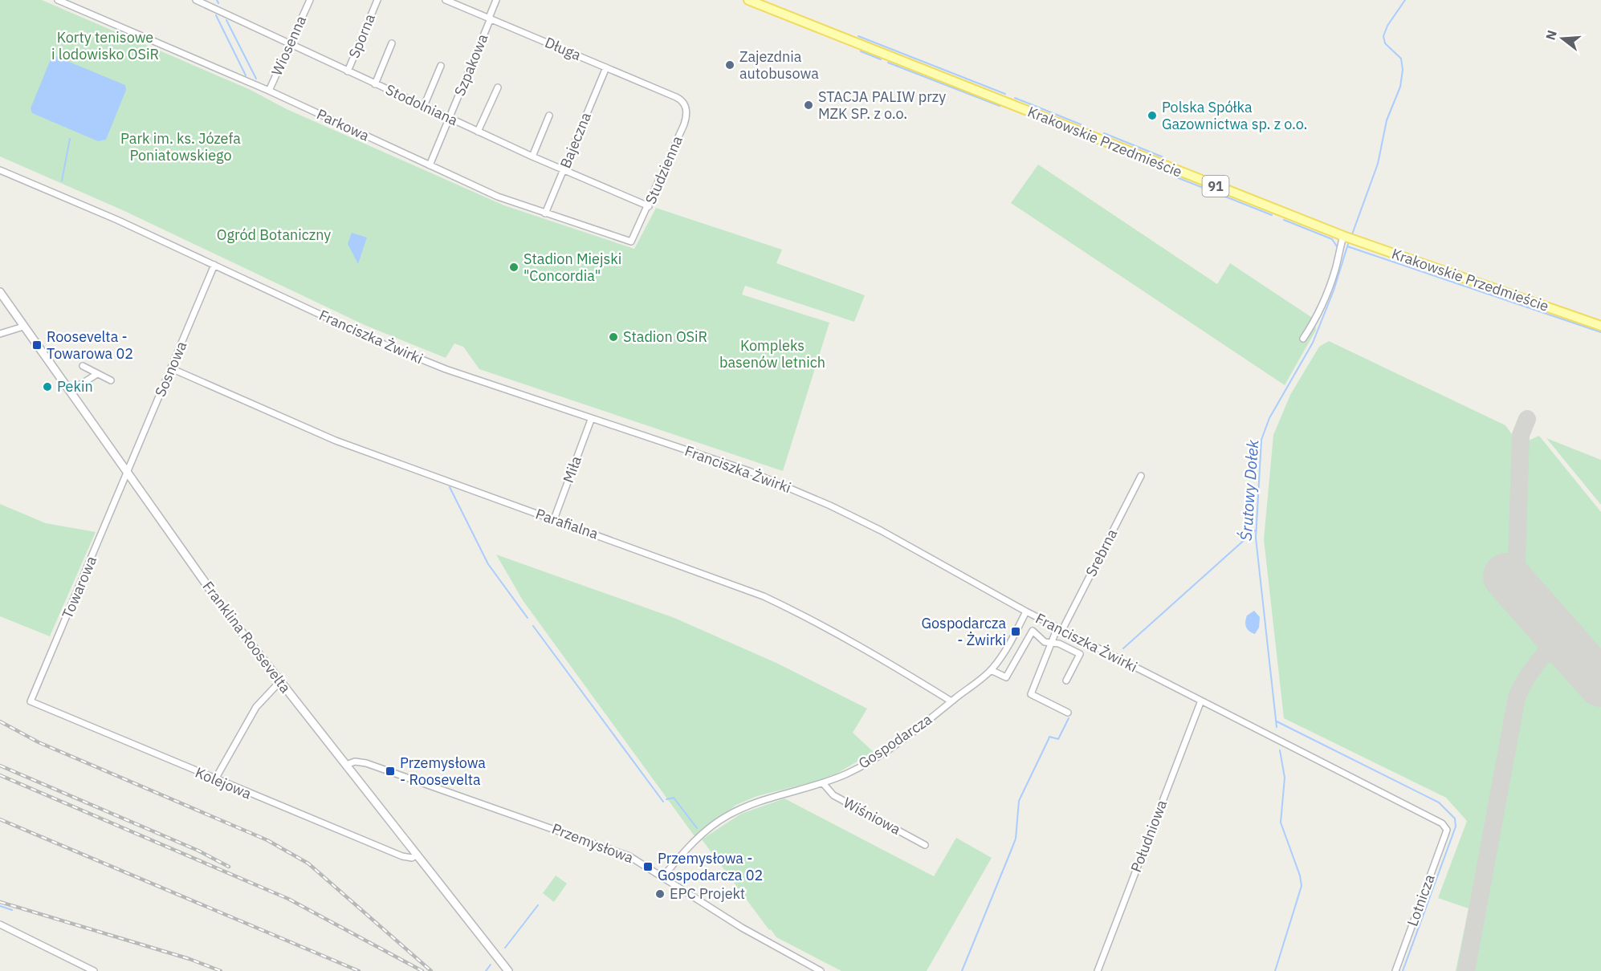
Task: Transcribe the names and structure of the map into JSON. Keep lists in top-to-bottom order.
{
  "streets": {
    "main road": ["Krakowskie Przedmieście", "91"],
    "street": [
      "Sporna",
      "Wiosenna",
      "Długa",
      "Szpakowa",
      "Stodolniana",
      "Parkowa",
      "Bajeczna",
      "Studzienna",
      "Franciszka Żwirki",
      "Sosnowa",
      "Miła",
      "Parafialna",
      "Srebrna",
      "Towarowa",
      "Franklina Roosevelta",
      "Gospodarcza",
      "Kolejowa",
      "Wiśniowa",
      "Południowa",
      "Przemysłowa",
      "Lotnicza"
    ]
  },
  "crossings": [
    ["Sporna", "Stodolniana"],
    ["Wiosenna", "Stodolniana"],
    ["Wiosenna", "Parkowa"],
    ["Długa", "Szpakowa"],
    ["Długa", "Bajeczna"],
    ["Długa", "Studzienna"],
    ["Szpakowa", "Stodolniana"],
    ["Szpakowa", "Parkowa"],
    ["Stodolniana", "Bajeczna"],
    ["Stodolniana", "Studzienna"],
    ["Parkowa", "Bajeczna"],
    ["Parkowa", "Studzienna"],
    ["Franciszka Żwirki", "Sosnowa"],
    ["Franciszka Żwirki", "Miła"],
    ["Franciszka Żwirki", "Srebrna"],
    ["Franciszka Żwirki", "Gospodarcza"],
    ["Franciszka Żwirki", "Południowa"],
    ["Franciszka Żwirki", "Lotnicza"],
    ["Sosnowa", "Parafialna"],
    ["Sosnowa", "Towarowa"],
    ["Sosnowa", "Franklina Roosevelta"],
    ["Miła", "Parafialna"],
    ["Parafialna", "Gospodarcza"],
    ["Towarowa", "Franklina Roosevelta"],
    ["Towarowa", "Kolejowa"],
    ["Franklina Roosevelta", "Kolejowa"],
    ["Franklina Roosevelta", "Przemysłowa"],
    ["Gospodarcza", "Wiśniowa"],
    ["Gospodarcza", "Przemysłowa"]
  ],
  "water": ["Śrutowy Dołek"],
  "parks": [
    "Korty tenisowe i lodowisko OSiR",
    "Park im. ks. Józefa Poniatowskiego",
    "Ogród Botaniczny",
    "Kompleks basenów letnich"
  ],
  "places": {
    "other": [
      "Zajezdnia autobusowa",
      "STACJA PALIW przy MZK SP. z o.o.",
      "Polska Spółka Gazownictwa sp. z o.o.",
      "Stadion Miejski \"Concordia\"",
      "Stadion OSiR",
      "Pekin",
      "EPC Projekt"
    ],
    "transit": [
      "Roosevelta - Towarowa 02",
      "Gospodarcza - Żwirki",
      "Przemysłowa - Roosevelta",
      "Przemysłowa - Gospodarcza 02"
    ]
  },
  "north": "left"
}
